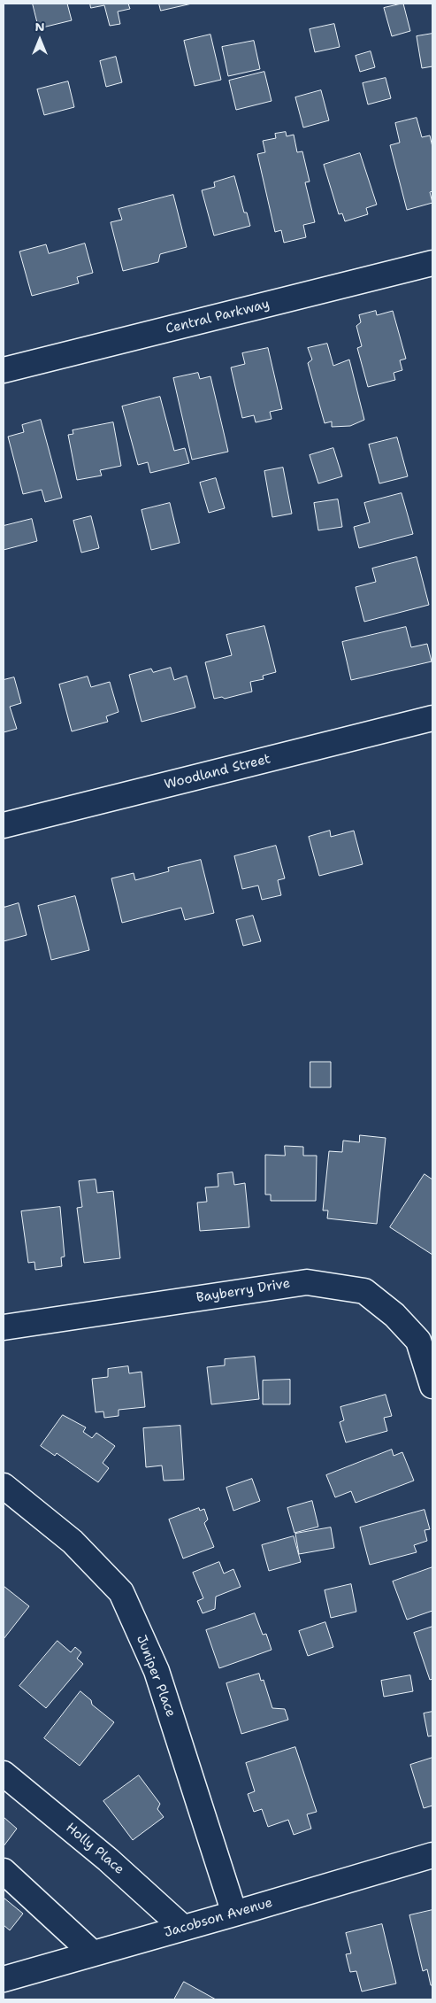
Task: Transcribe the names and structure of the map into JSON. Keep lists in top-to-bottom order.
{
  "streets": {
    "street": [
      "Central Parkway",
      "Woodland Street",
      "Bayberry Drive",
      "Juniper Place",
      "Holly Place",
      "Jacobson Avenue"
    ]
  },
  "crossings": [
    ["Juniper Place", "Jacobson Avenue"],
    ["Holly Place", "Jacobson Avenue"]
  ],
  "north": "top"
}
